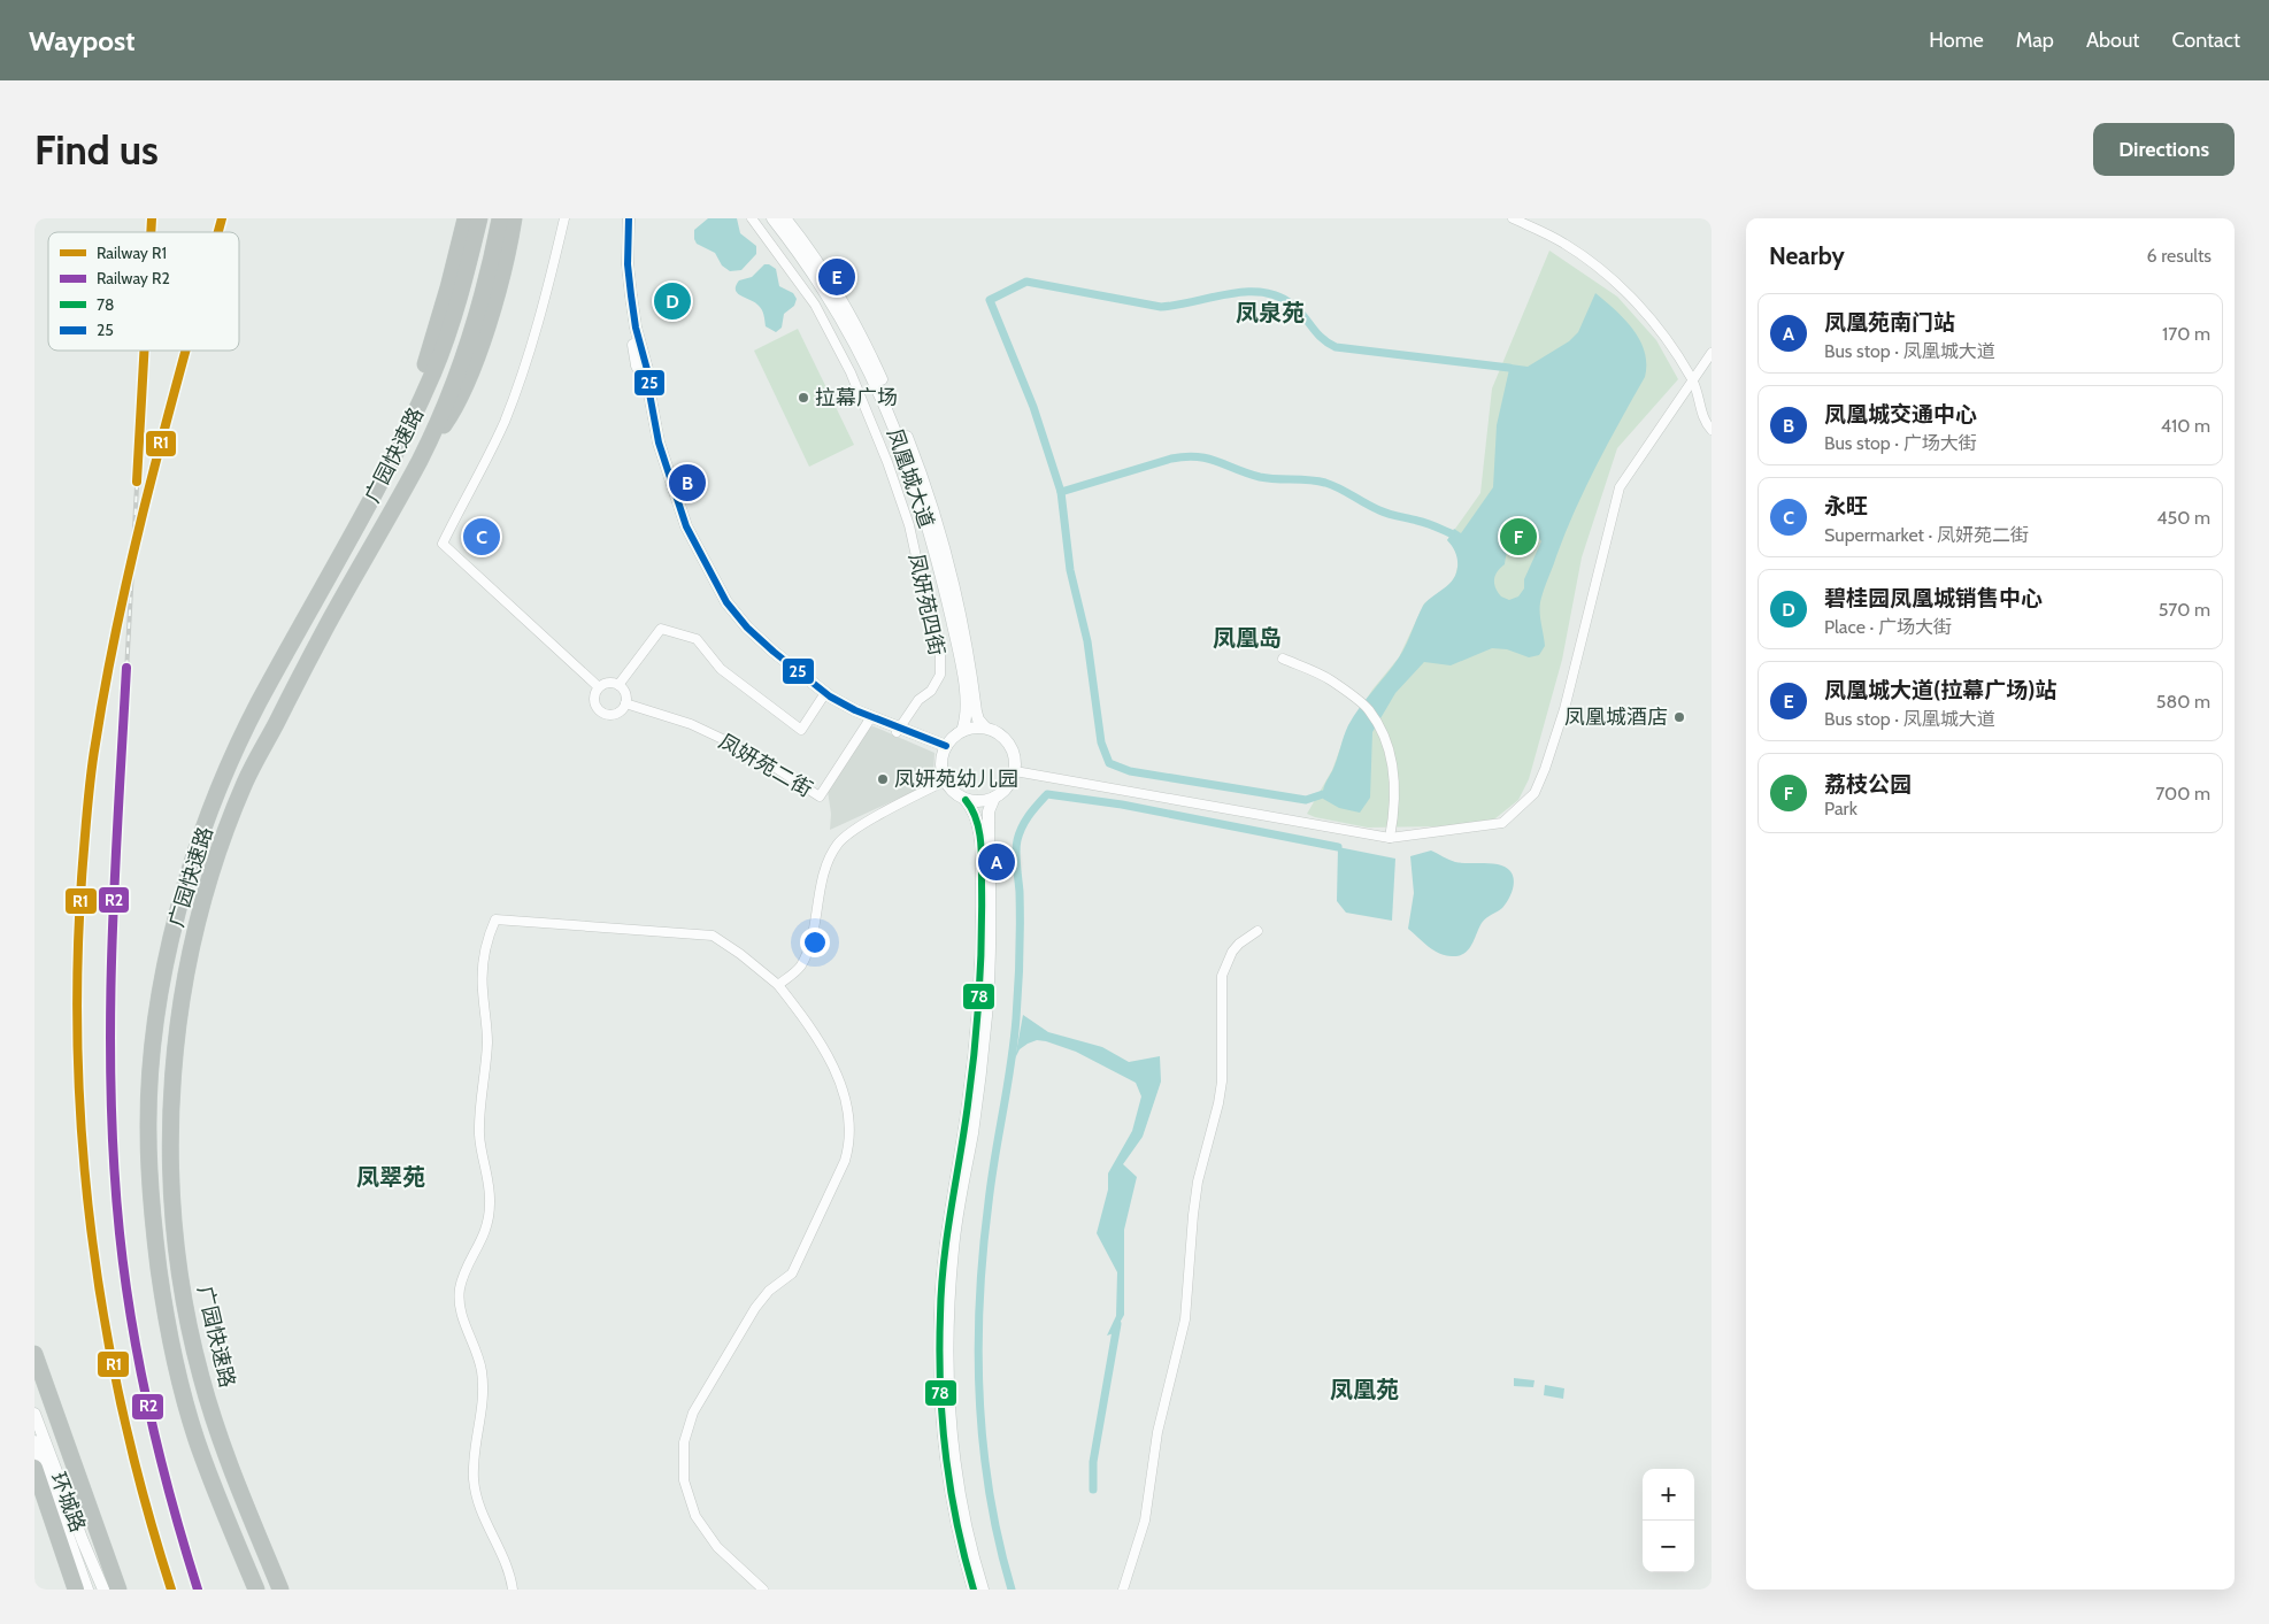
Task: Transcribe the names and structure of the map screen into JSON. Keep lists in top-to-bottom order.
{
  "streets": {
    "highway": ["广园快速路"],
    "main road": ["凤凰城大道", "环城路"],
    "street": ["凤妍苑四街", "凤妍苑二街"]
  },
  "districts": [
    "凤泉苑",
    "凤凰岛",
    "凤翠苑",
    "凤凰苑"
  ],
  "places": ["拉幕广场", "凤凰城酒店", "凤妍苑幼儿园"],
  "lines": [
    "rail line R1",
    "transit line 25",
    "rail line R2",
    "transit line 78"
  ],
  "legend": [
    "Railway R1",
    "Railway R2",
    "78",
    "25"
  ],
  "page": {
    "header": "Waypost",
    "nav": [
      "Home",
      "Map",
      "About",
      "Contact"
    ],
    "buttons": "Directions",
    "title": "Find us",
    "heading": ["Nearby", "6 results"],
    "pins": [
      "E",
      "D",
      "B",
      "C",
      "F",
      "A"
    ],
    "list": [
      {
        "mark": "A",
        "name": "凤凰苑南门站",
        "note": "Bus stop · 凤凰城大道",
        "value": "170 m"
      },
      {
        "mark": "B",
        "name": "凤凰城交通中心",
        "note": "Bus stop · 广场大街",
        "value": "410 m"
      },
      {
        "mark": "C",
        "name": "永旺",
        "note": "Supermarket · 凤妍苑二街",
        "value": "450 m"
      },
      {
        "mark": "D",
        "name": "碧桂园凤凰城销售中心",
        "note": "Place · 广场大街",
        "value": "570 m"
      },
      {
        "mark": "E",
        "name": "凤凰城大道(拉幕广场)站",
        "note": "Bus stop · 凤凰城大道",
        "value": "580 m"
      },
      {
        "mark": "F",
        "name": "荔枝公园",
        "note": "Park",
        "value": "700 m"
      }
    ],
    "map_buttons": ["+", "−"]
  }
}
